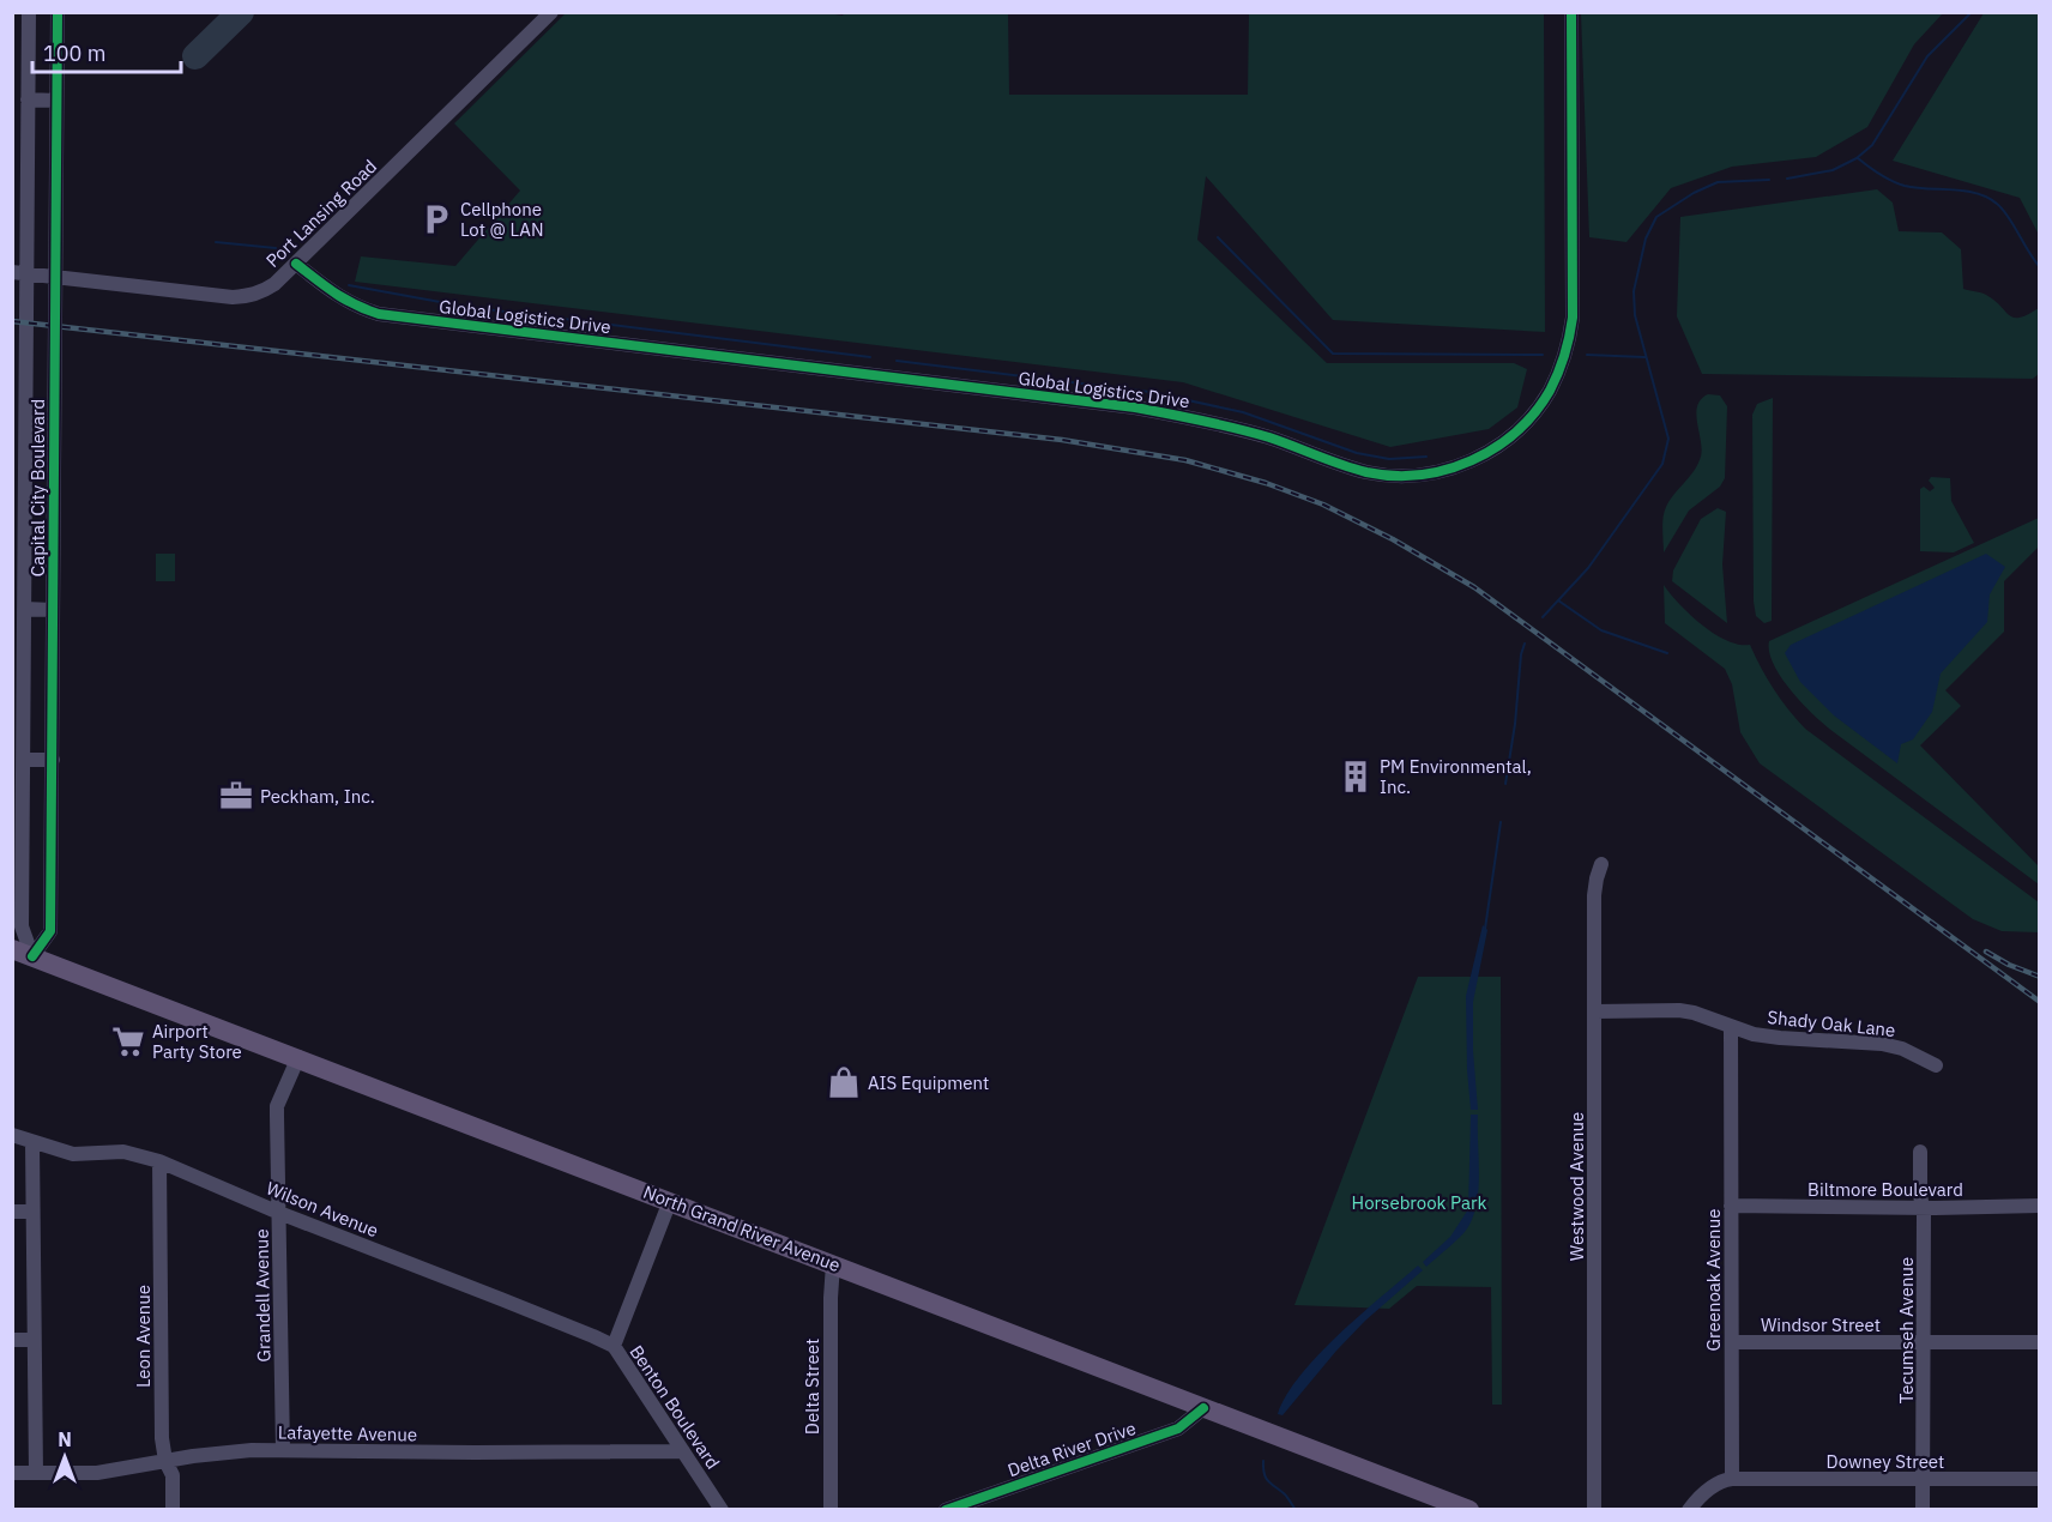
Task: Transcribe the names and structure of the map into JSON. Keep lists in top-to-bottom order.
{
  "streets": {
    "main road": ["North Grand River Avenue"],
    "street": [
      "Port Lansing Road",
      "Global Logistics Drive",
      "Capital City Boulevard",
      "Shady Oak Lane",
      "Westwood Avenue",
      "Biltmore Boulevard",
      "Wilson Avenue",
      "Greenoak Avenue",
      "Grandell Avenue",
      "Windsor Street",
      "Tecumseh Avenue",
      "Leon Avenue",
      "Delta Street",
      "Benton Boulevard",
      "Lafayette Avenue",
      "Delta River Drive",
      "Downey Street"
    ]
  },
  "crossings": [
    ["Port Lansing Road", "Global Logistics Drive"],
    ["Port Lansing Road", "Capital City Boulevard"],
    ["Capital City Boulevard", "North Grand River Avenue"],
    ["Shady Oak Lane", "Westwood Avenue"],
    ["Shady Oak Lane", "Greenoak Avenue"],
    ["Biltmore Boulevard", "Greenoak Avenue"],
    ["Biltmore Boulevard", "Tecumseh Avenue"],
    ["Wilson Avenue", "Grandell Avenue"],
    ["Wilson Avenue", "Leon Avenue"],
    ["Wilson Avenue", "Benton Boulevard"],
    ["North Grand River Avenue", "Grandell Avenue"],
    ["North Grand River Avenue", "Delta Street"],
    ["North Grand River Avenue", "Benton Boulevard"],
    ["North Grand River Avenue", "Delta River Drive"],
    ["Greenoak Avenue", "Windsor Street"],
    ["Greenoak Avenue", "Downey Street"],
    ["Grandell Avenue", "Lafayette Avenue"],
    ["Windsor Street", "Tecumseh Avenue"],
    ["Tecumseh Avenue", "Downey Street"],
    ["Leon Avenue", "Lafayette Avenue"],
    ["Benton Boulevard", "Lafayette Avenue"]
  ],
  "parks": ["Horsebrook Park"],
  "places": {
    "parking": ["Cellphone Lot @ LAN"],
    "building": ["PM Environmental, Inc."],
    "office": ["Peckham, Inc."],
    "supermarket": ["Airport Party Store"],
    "shop": ["AIS Equipment"]
  },
  "scale_bar": "100 m",
  "north": "top"
}
